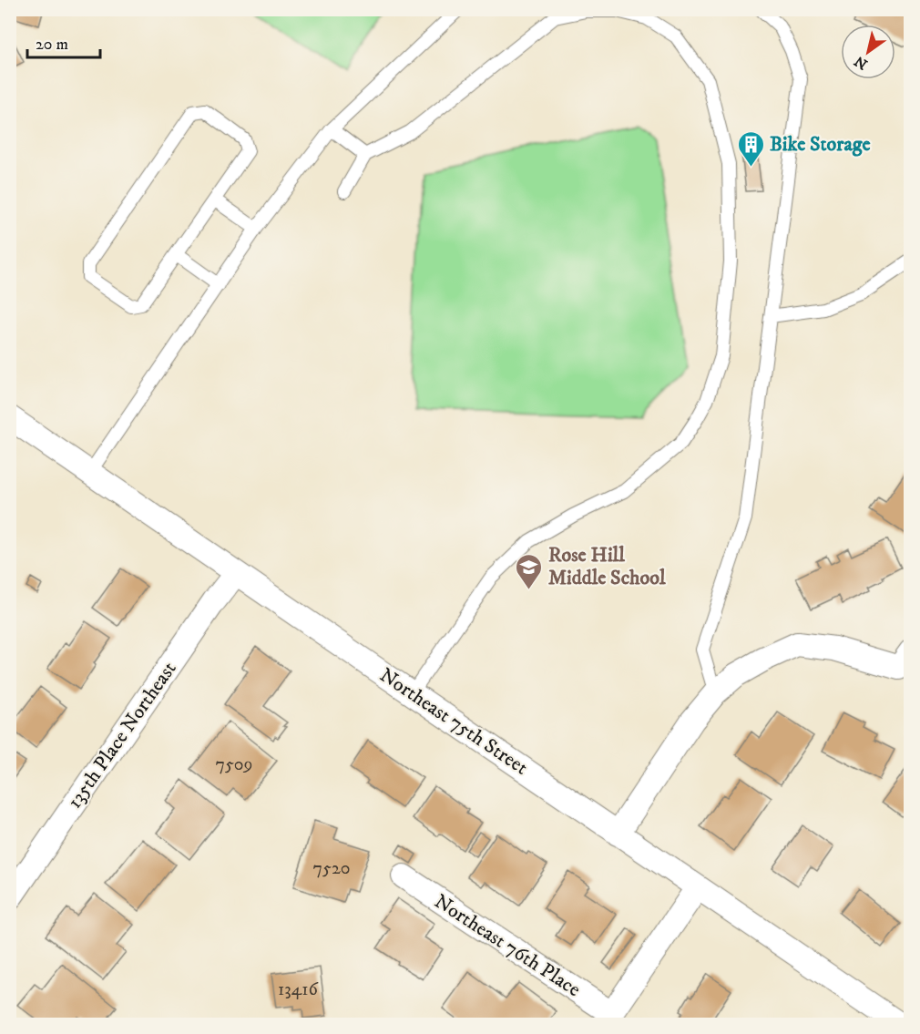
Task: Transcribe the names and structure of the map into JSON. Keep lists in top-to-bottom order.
{
  "streets": {
    "street": ["Northeast 75th Street", "135th Place Northeast", "Northeast 76th Place"]
  },
  "crossings": [
    ["Northeast 75th Street", "135th Place Northeast"]
  ],
  "places": {
    "building": ["Bike Storage"],
    "school or university": ["Rose Hill Middle School"]
  },
  "house_numbers": ["7509", "7520", "13416"],
  "scale_bar": "20 m",
  "north": "bottom left"
}
